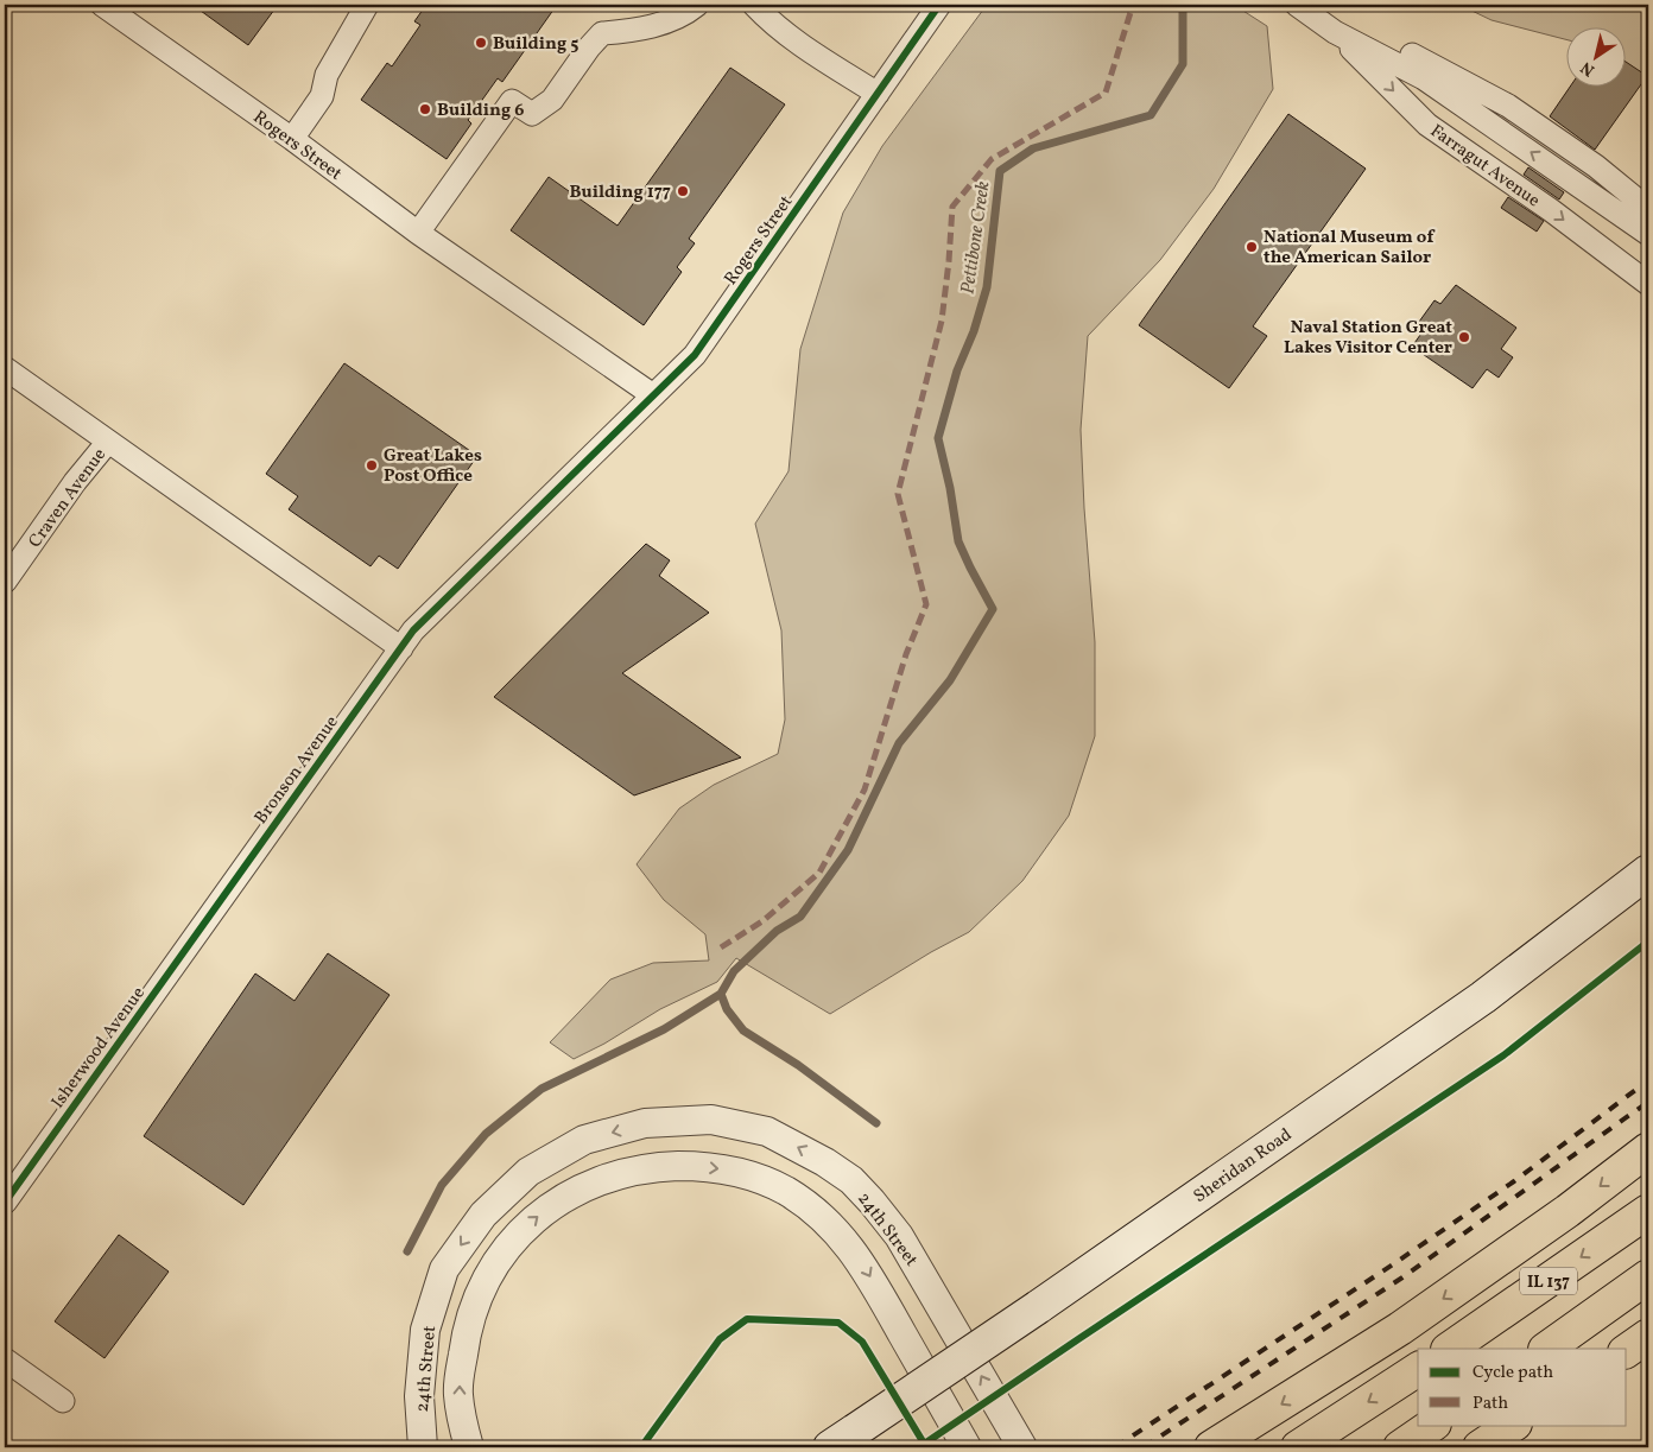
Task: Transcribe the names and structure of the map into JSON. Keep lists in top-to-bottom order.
{
  "streets": {
    "highway": ["IL 137"],
    "main road": ["Sheridan Road"],
    "street": [
      "Rogers Street",
      "Farragut Avenue",
      "Craven Avenue",
      "Bronson Avenue",
      "Isherwood Avenue",
      "24th Street"
    ]
  },
  "crossings": [
    ["Rogers Street", "Bronson Avenue"],
    ["Bronson Avenue", "Isherwood Avenue"]
  ],
  "water": ["Pettibone Creek"],
  "places": [
    "Building 5",
    "Building 6",
    "Building 177",
    "National Museum of the American Sailor",
    "Naval Station Great Lakes Visitor Center",
    "Great Lakes Post Office"
  ],
  "legend": ["Cycle path", "Path"],
  "north": "bottom left"
}
